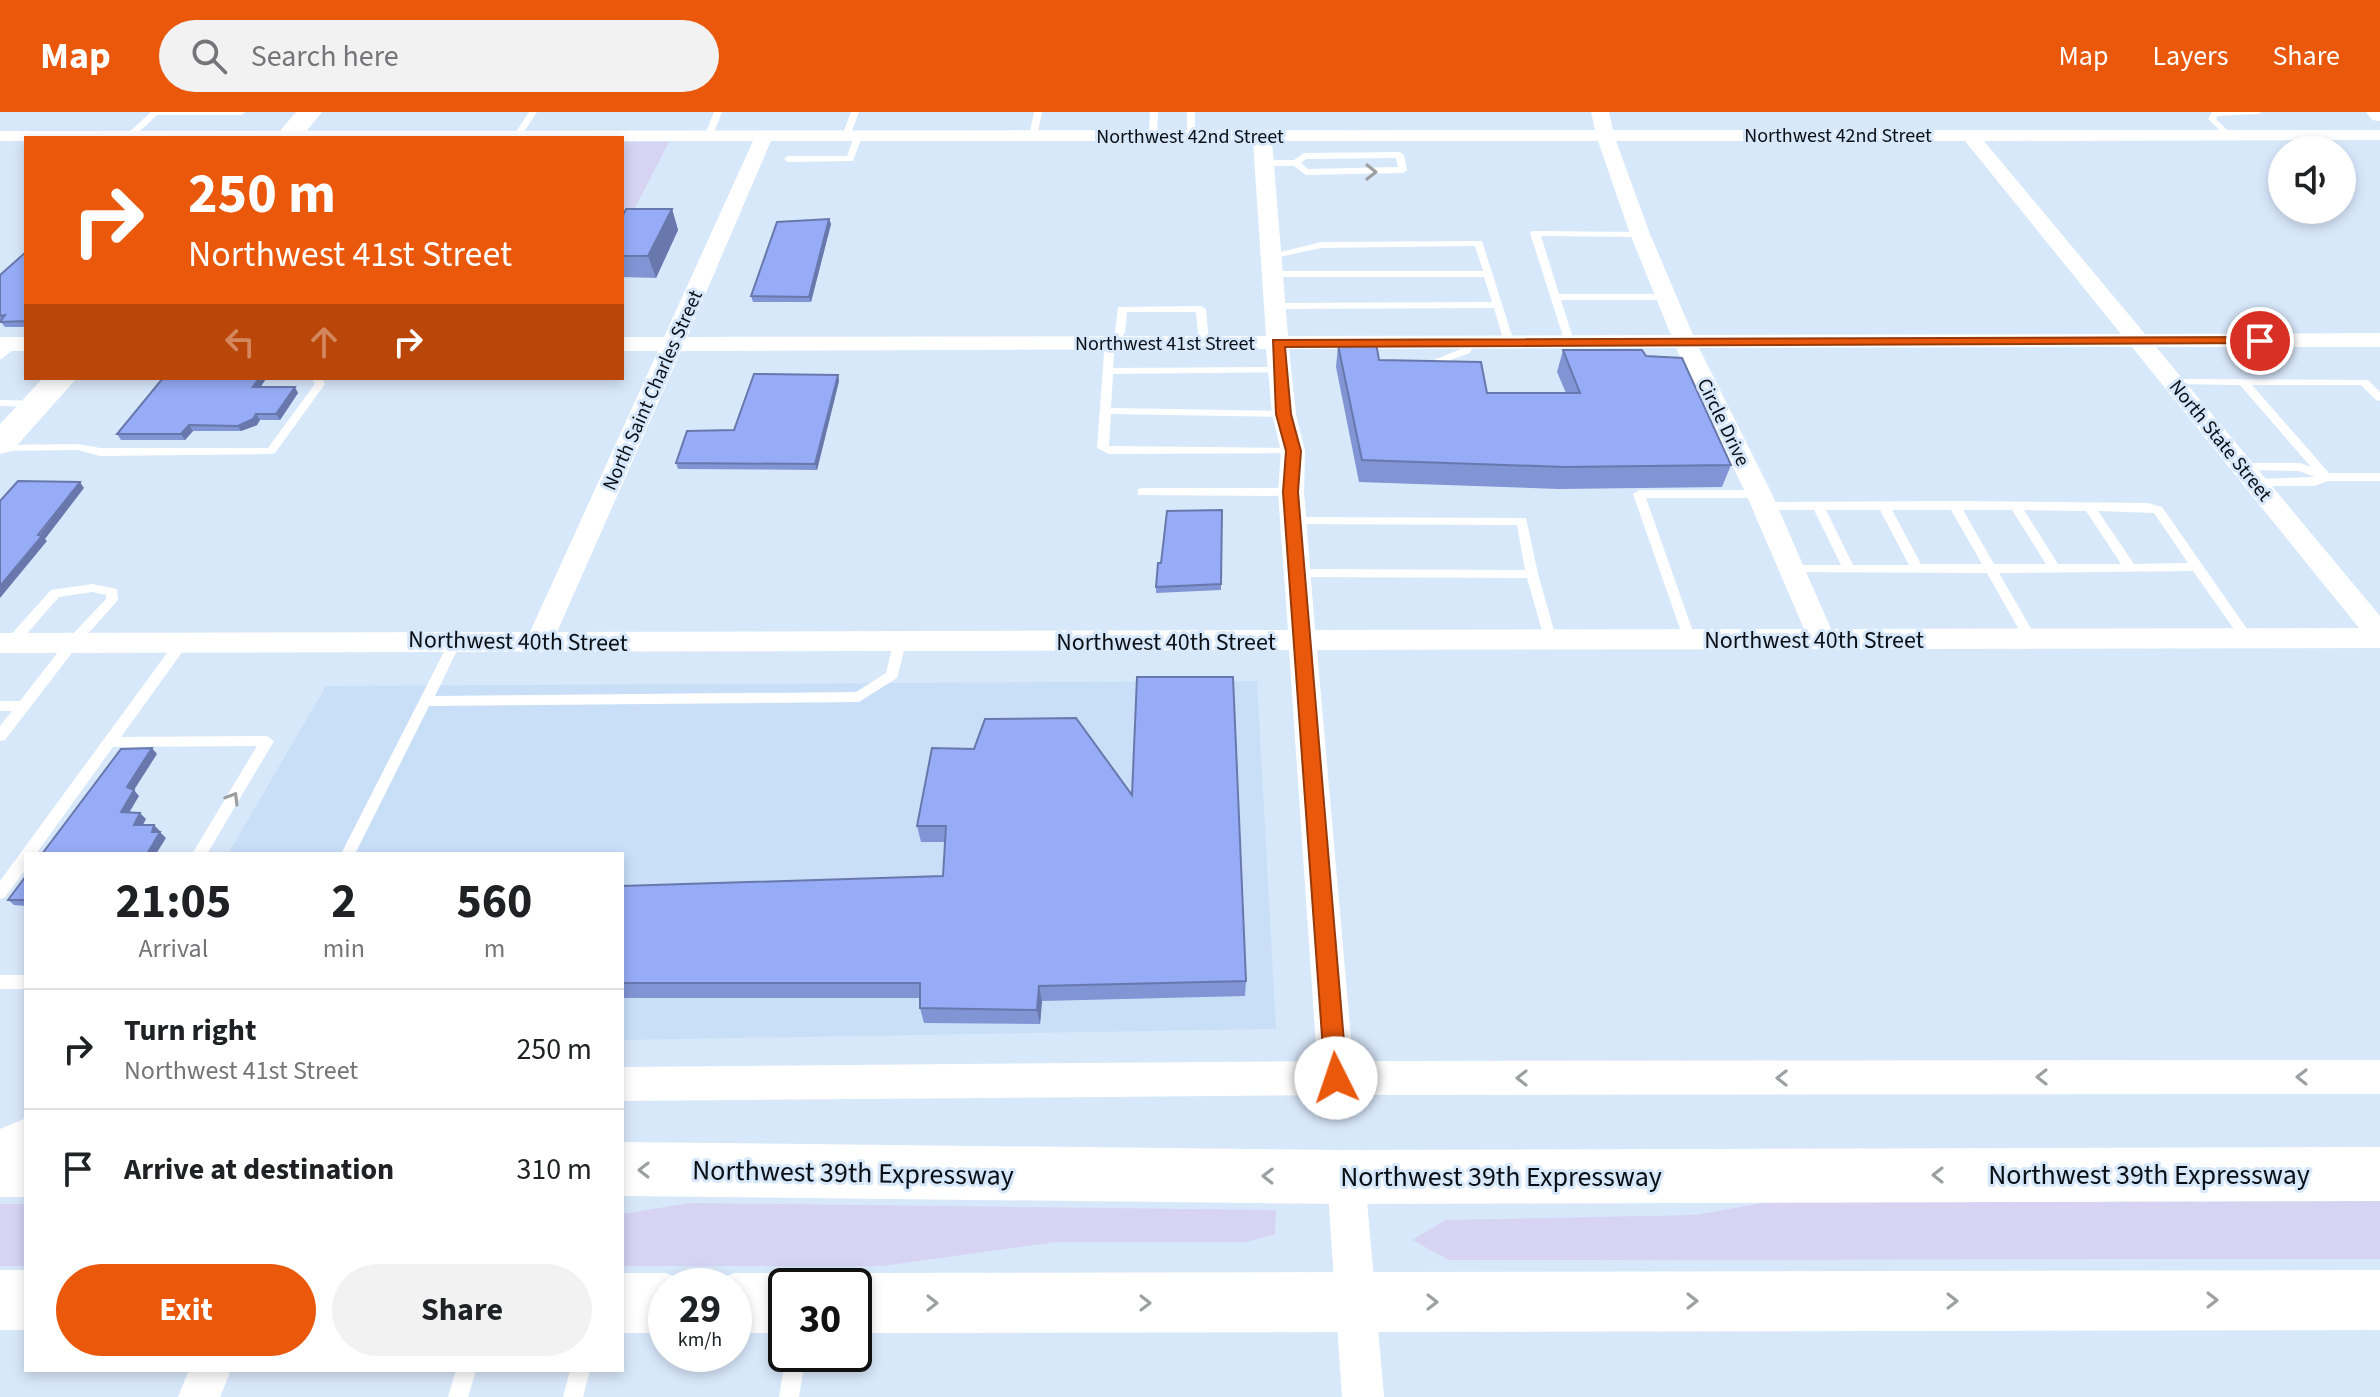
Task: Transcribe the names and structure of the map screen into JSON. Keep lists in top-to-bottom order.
{
  "streets": {
    "highway": ["Northwest 39th Expressway"],
    "street": [
      "Northwest 42nd Street",
      "Northwest 41st Street",
      "North Saint Charles Street",
      "Circle Drive",
      "North State Street",
      "Northwest 40th Street"
    ]
  },
  "crossings": [
    ["Northwest 42nd Street", "North Saint Charles Street"],
    ["Northwest 42nd Street", "Circle Drive"],
    ["Northwest 42nd Street", "North State Street"],
    ["Northwest 41st Street", "North Saint Charles Street"],
    ["Northwest 41st Street", "Circle Drive"],
    ["Northwest 41st Street", "North State Street"],
    ["North Saint Charles Street", "Northwest 40th Street"],
    ["Circle Drive", "Northwest 40th Street"],
    ["North State Street", "Northwest 40th Street"]
  ],
  "page": {
    "header": "Map",
    "search": "Search here",
    "nav": ["Map", "Layers", "Share"],
    "turn": ["250 m", "Northwest 41st Street"],
    "eta": [
      "21:05",
      "Arrival",
      "2",
      "min",
      "560",
      "m"
    ],
    "list": [
      {
        "name": "Turn right",
        "note": "Northwest 41st Street",
        "value": "250 m"
      },
      {
        "name": "Arrive at destination",
        "value": "310 m"
      }
    ],
    "buttons": ["Exit", "Share"],
    "speed": "29 km/h",
    "limit": "30"
  }
}
